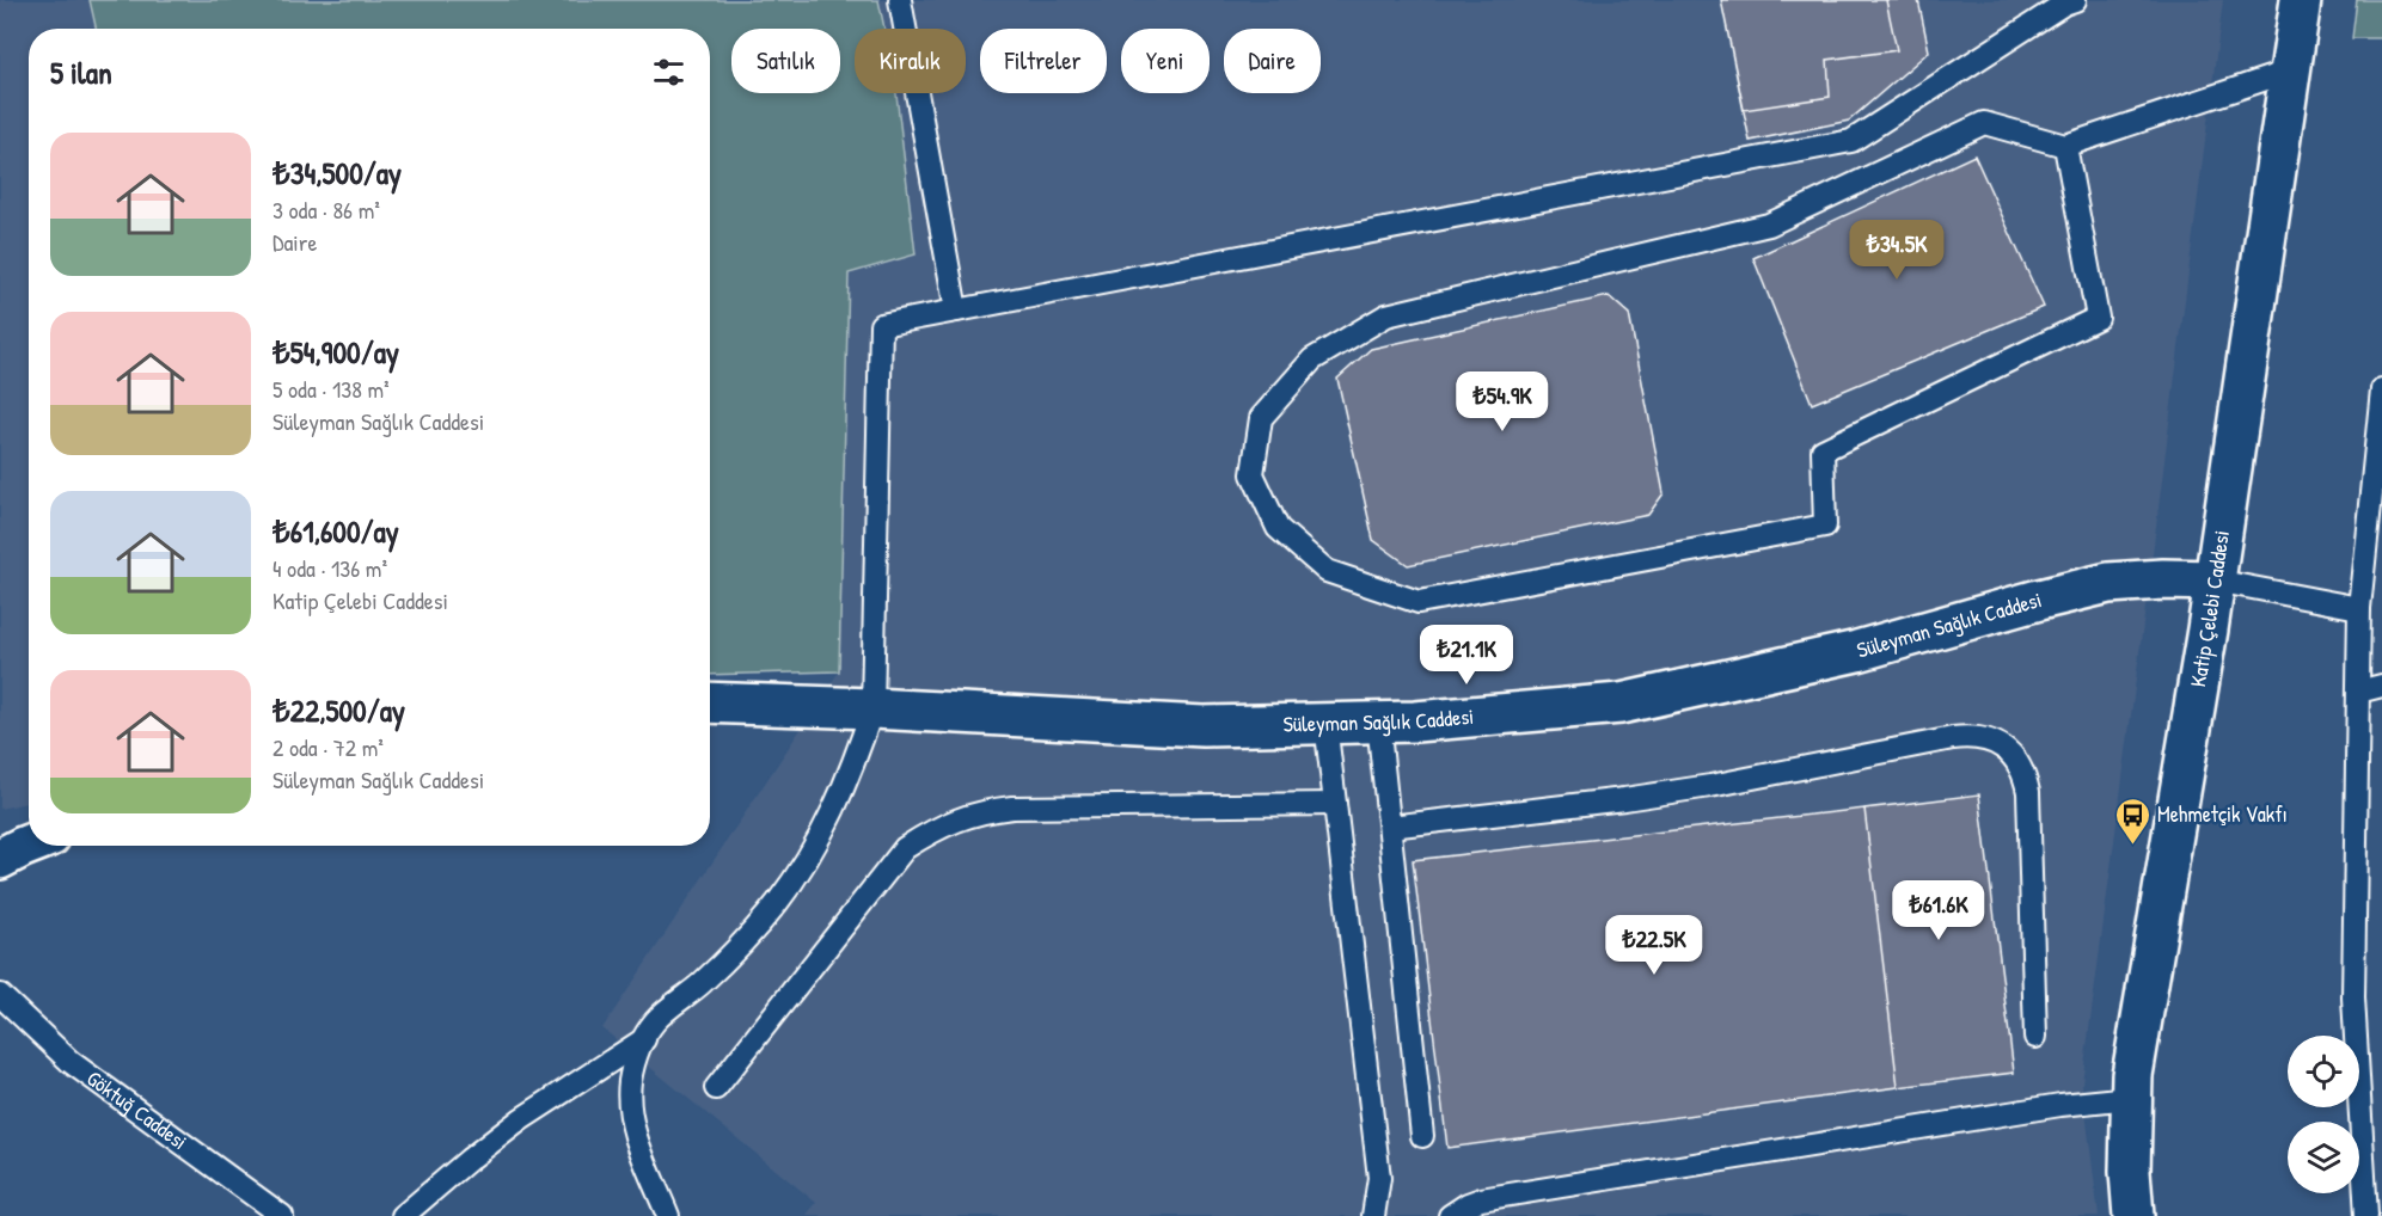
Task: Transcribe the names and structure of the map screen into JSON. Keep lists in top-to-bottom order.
{
  "streets": {
    "street": ["Katip Çelebi Caddesi", "Süleyman Sağlık Caddesi"],
    "lane": ["Göktuğ Caddesi"]
  },
  "crossings": [
    ["Katip Çelebi Caddesi", "Süleyman Sağlık Caddesi"]
  ],
  "places": {
    "bus stop": ["Mehmetçik Vakfı"]
  },
  "page": {
    "chip": [
      "Satılık",
      "Kiralık",
      "Filtreler",
      "Yeni",
      "Daire"
    ],
    "heading": "5 ilan",
    "list": [
      {
        "name": "₺34,500/ay",
        "note": "3 oda · 86 m² · Daire"
      },
      {
        "name": "₺54,900/ay",
        "note": "5 oda · 138 m² · Süleyman Sağlık Caddesi"
      },
      {
        "name": "₺61,600/ay",
        "note": "4 oda · 136 m² · Katip Çelebi Caddesi"
      },
      {
        "name": "₺22,500/ay",
        "note": "2 oda · 72 m² · Süleyman Sağlık Caddesi"
      }
    ],
    "price": [
      "₺34.5K",
      "₺54.9K",
      "₺21.1K",
      "₺61.6K",
      "₺22.5K"
    ]
  }
}
